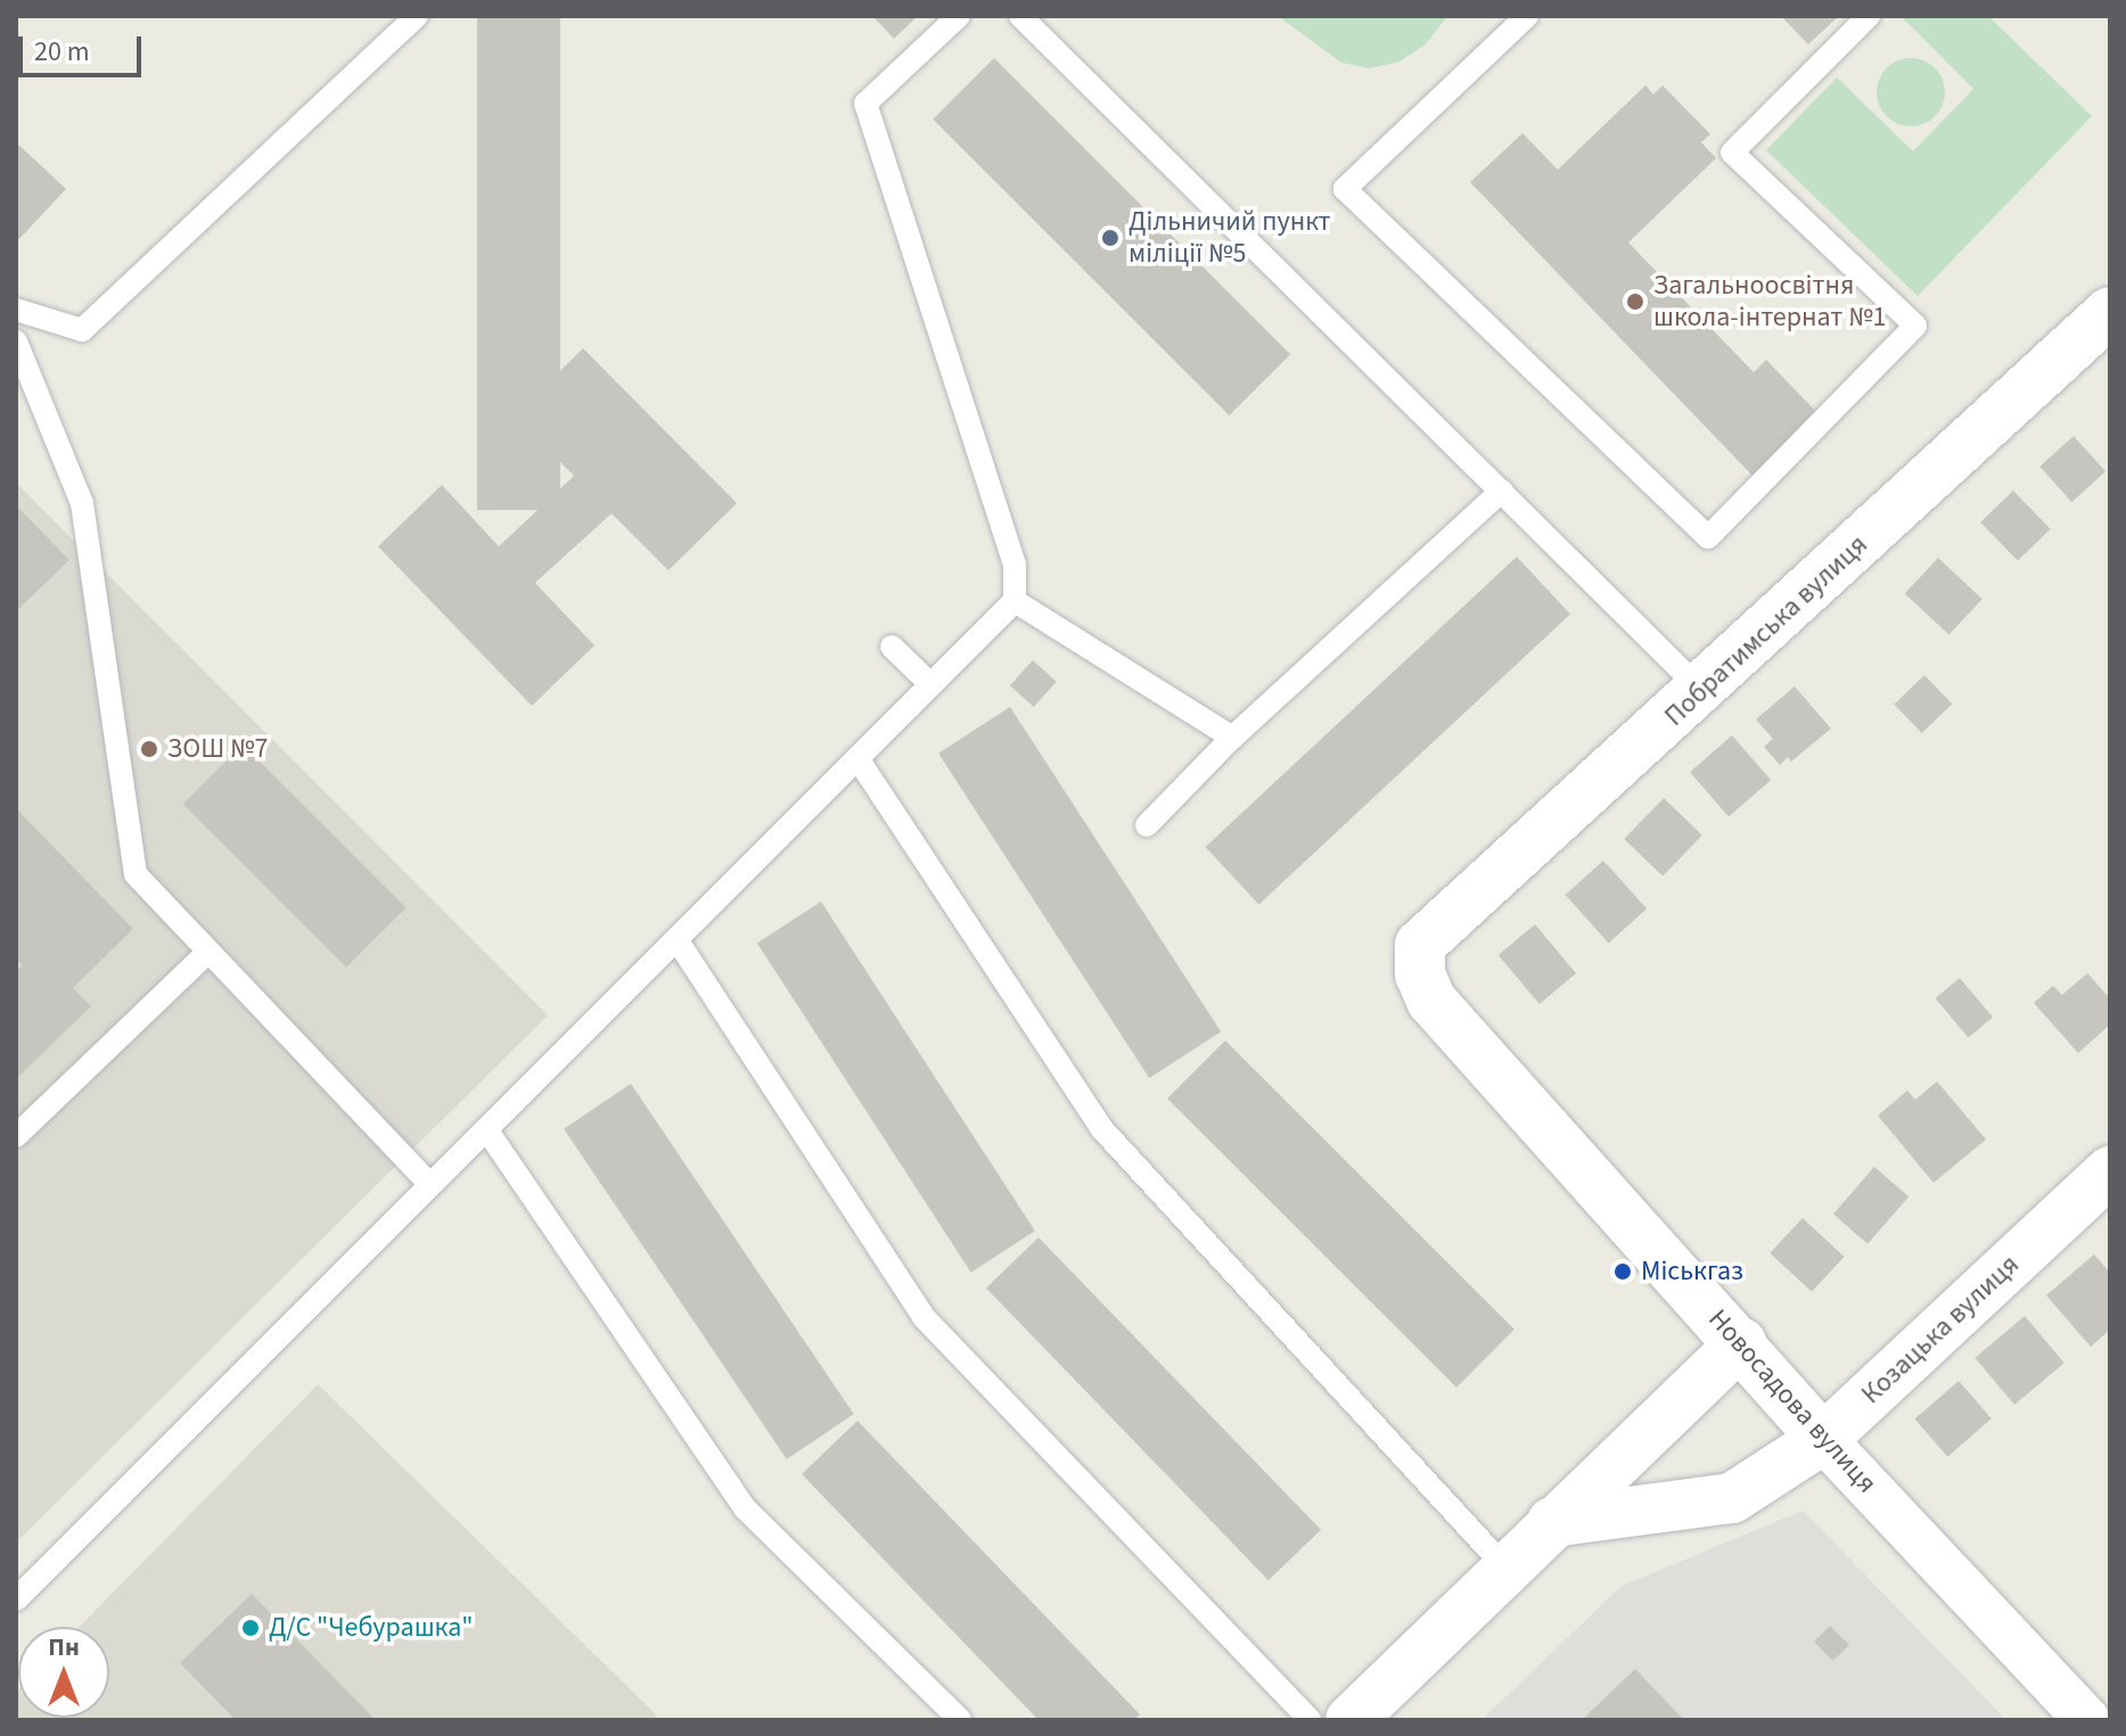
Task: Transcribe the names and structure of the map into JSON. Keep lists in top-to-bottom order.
{
  "streets": {
    "street": ["Побратимська вулиця", "Козацька вулиця", "Новосадова вулиця"]
  },
  "crossings": [
    ["Побратимська вулиця", "Новосадова вулиця"],
    ["Козацька вулиця", "Новосадова вулиця"]
  ],
  "places": [
    "Дільничий пункт міліції №5",
    "Загальноосвітня школа-інтернат №1",
    "ЗОШ №7",
    "Міськгаз",
    "Д/С \"Чебурашка\""
  ],
  "scale_bar": "20 m",
  "north": "top"
}
